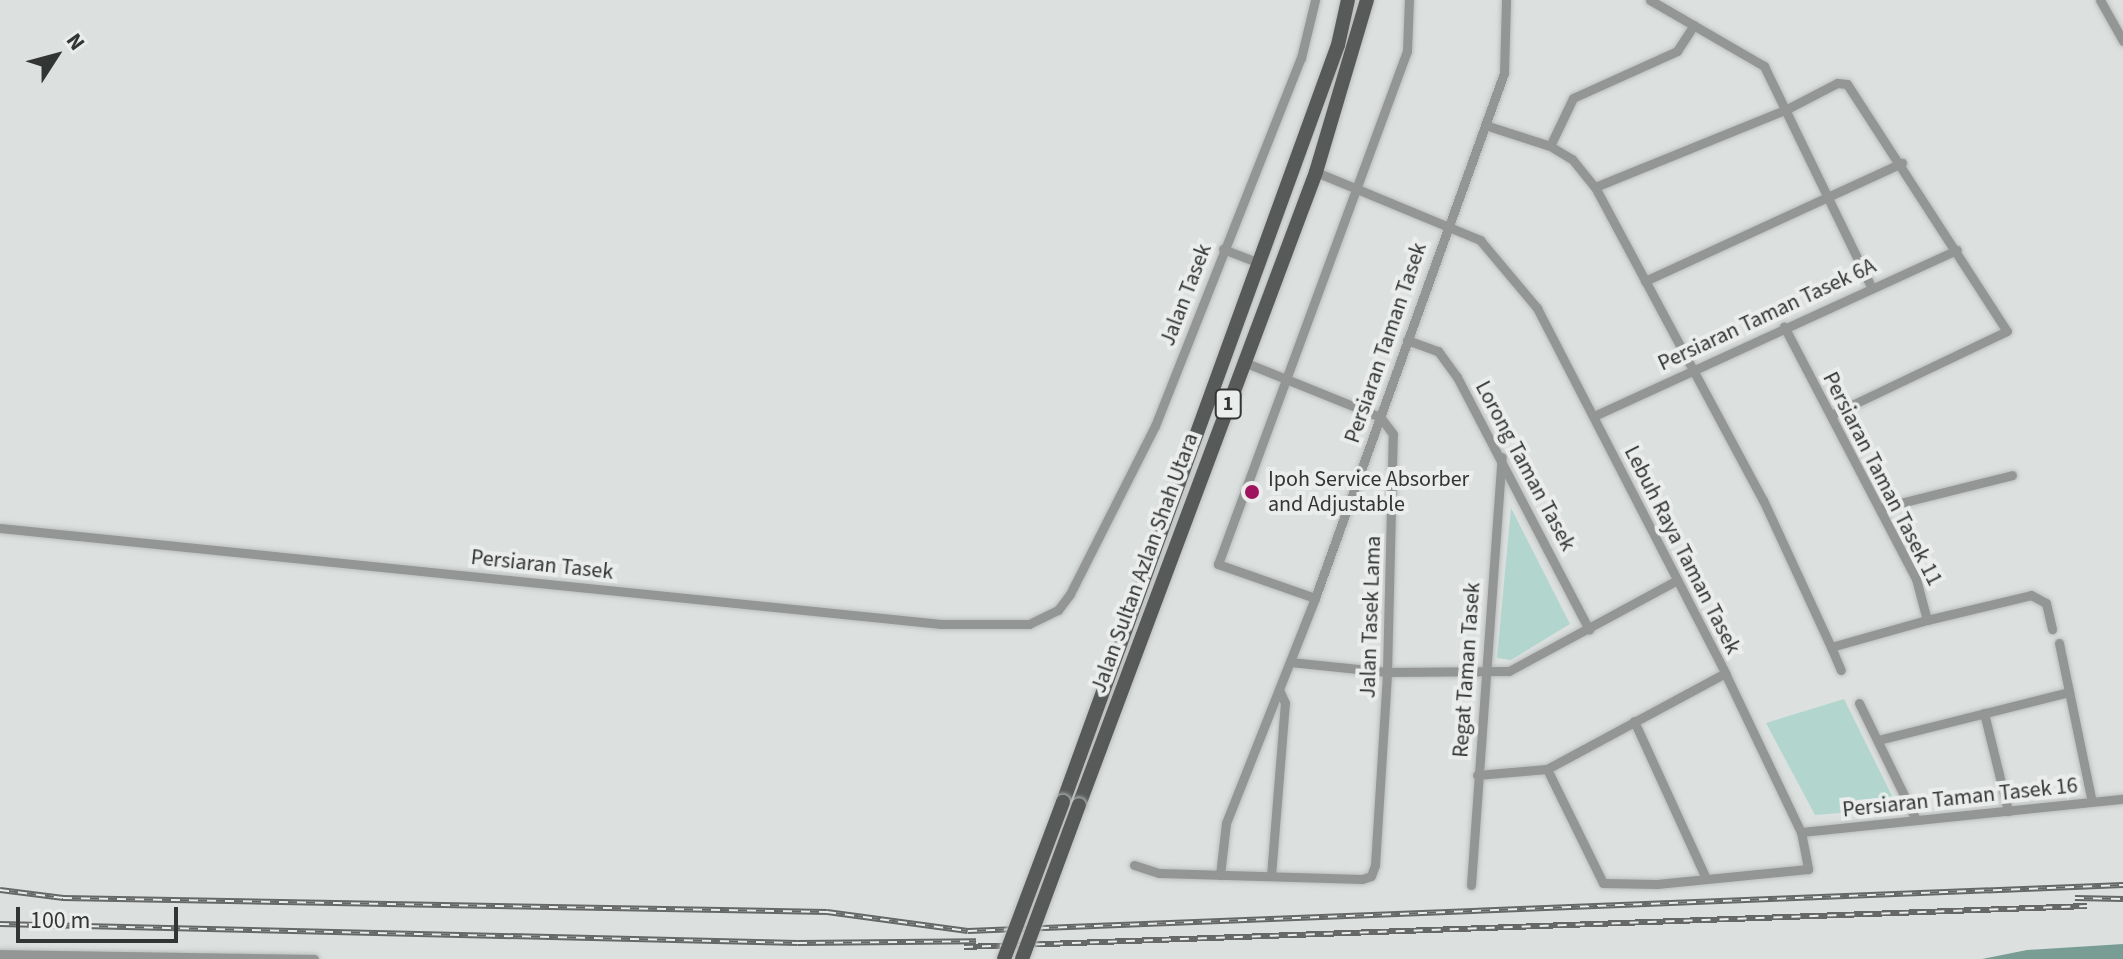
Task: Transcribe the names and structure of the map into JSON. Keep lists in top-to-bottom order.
{
  "streets": {
    "main road": ["1", "Jalan Sultan Azlan Shah Utara"],
    "street": [
      "Jalan Tasek",
      "Persiaran Taman Tasek 6A",
      "Persiaran Taman Tasek",
      "Lorong Taman Tasek",
      "Persiaran Taman Tasek 11",
      "Lebuh Raya Taman Tasek",
      "Persiaran Tasek",
      "Jalan Tasek Lama",
      "Regat Taman Tasek",
      "Persiaran Taman Tasek 16"
    ]
  },
  "crossings": [
    ["Jalan Tasek", "Persiaran Tasek"],
    ["Persiaran Taman Tasek 6A", "Persiaran Taman Tasek 11"],
    ["Persiaran Taman Tasek 6A", "Lebuh Raya Taman Tasek"],
    ["Persiaran Taman Tasek", "Lorong Taman Tasek"],
    ["Persiaran Taman Tasek", "Lebuh Raya Taman Tasek"],
    ["Persiaran Taman Tasek", "Jalan Tasek Lama"],
    ["Lorong Taman Tasek", "Regat Taman Tasek"],
    ["Lebuh Raya Taman Tasek", "Jalan Sultan Azlan Shah Utara"],
    ["Lebuh Raya Taman Tasek", "Persiaran Taman Tasek 16"]
  ],
  "places": ["Ipoh Service Absorber and Adjustable"],
  "scale_bar": "100 m",
  "north": "top right"
}
